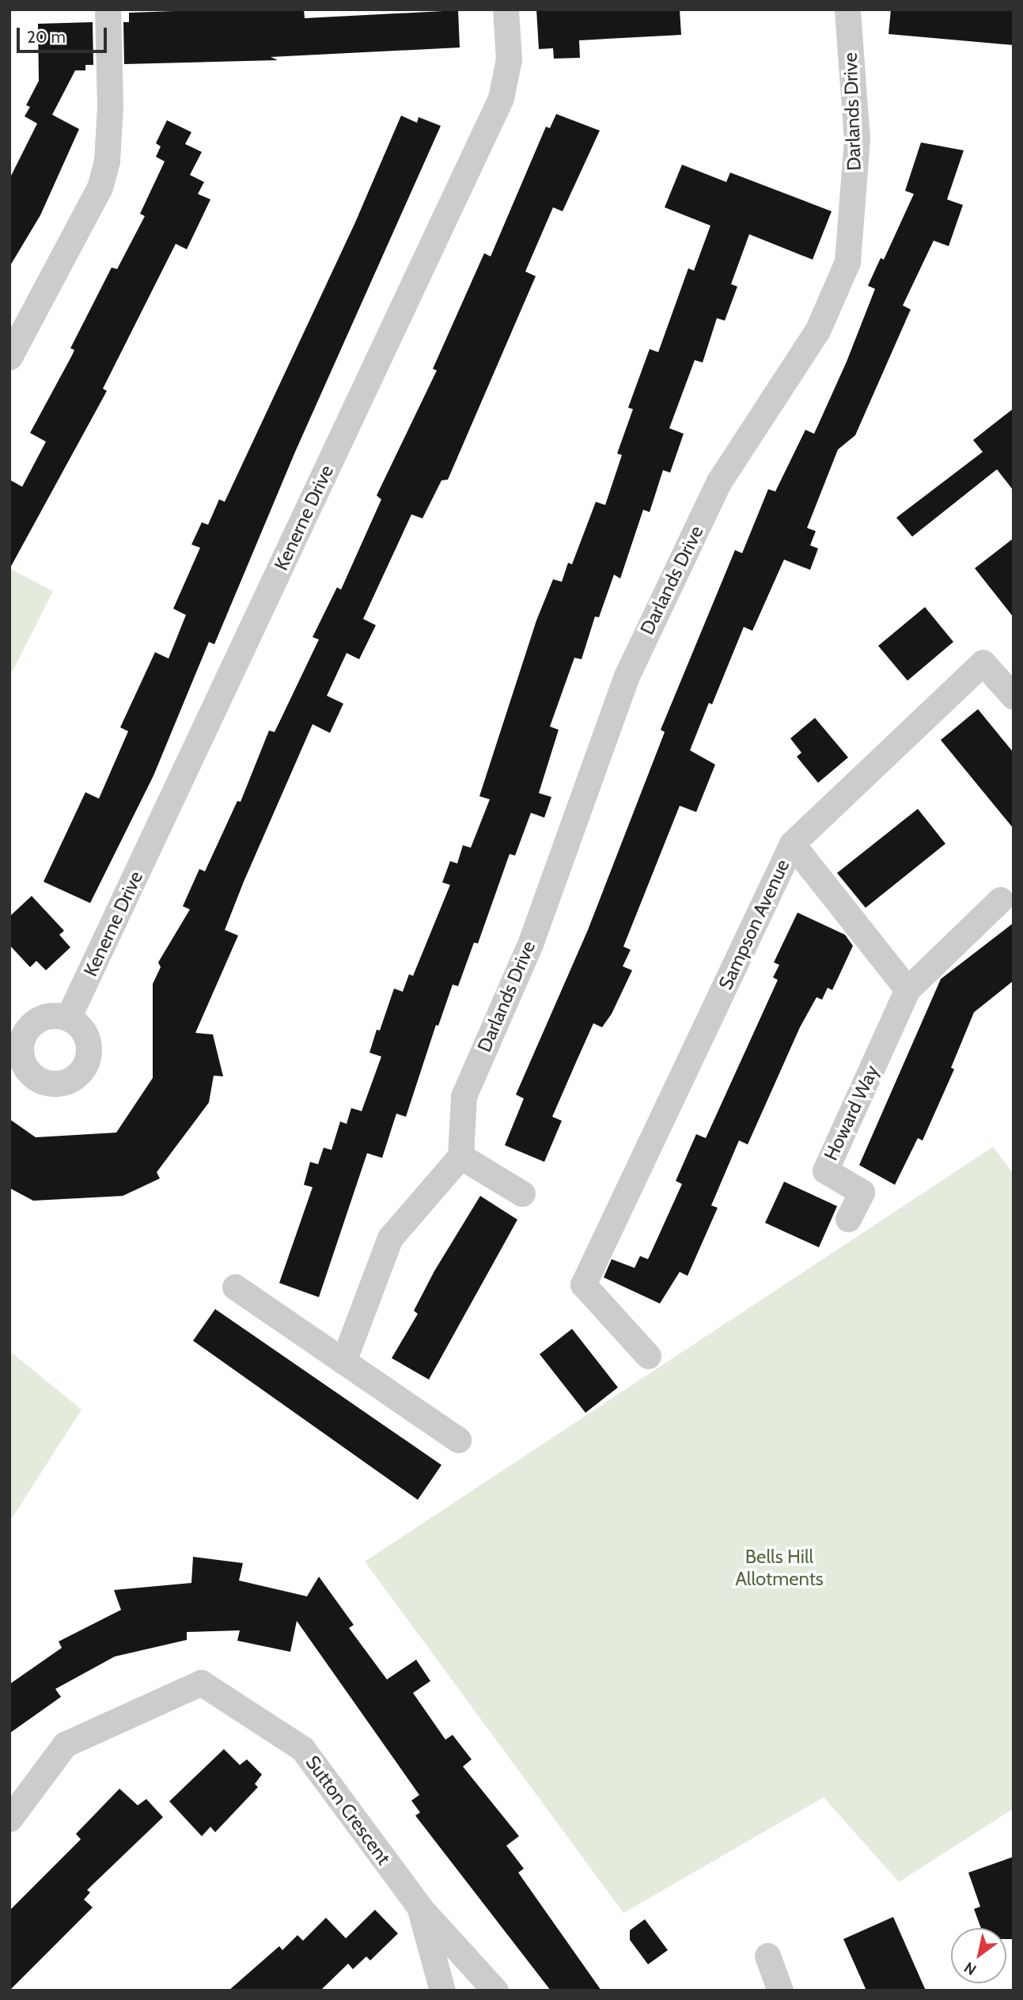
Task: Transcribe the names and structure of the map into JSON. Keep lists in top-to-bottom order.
{
  "streets": {
    "street": [
      "Darlands Drive",
      "Kenerne Drive",
      "Sampson Avenue",
      "Howard Way",
      "Sutton Crescent"
    ]
  },
  "parks": ["Bells Hill Allotments"],
  "scale_bar": "20 m",
  "north": "bottom left"
}
